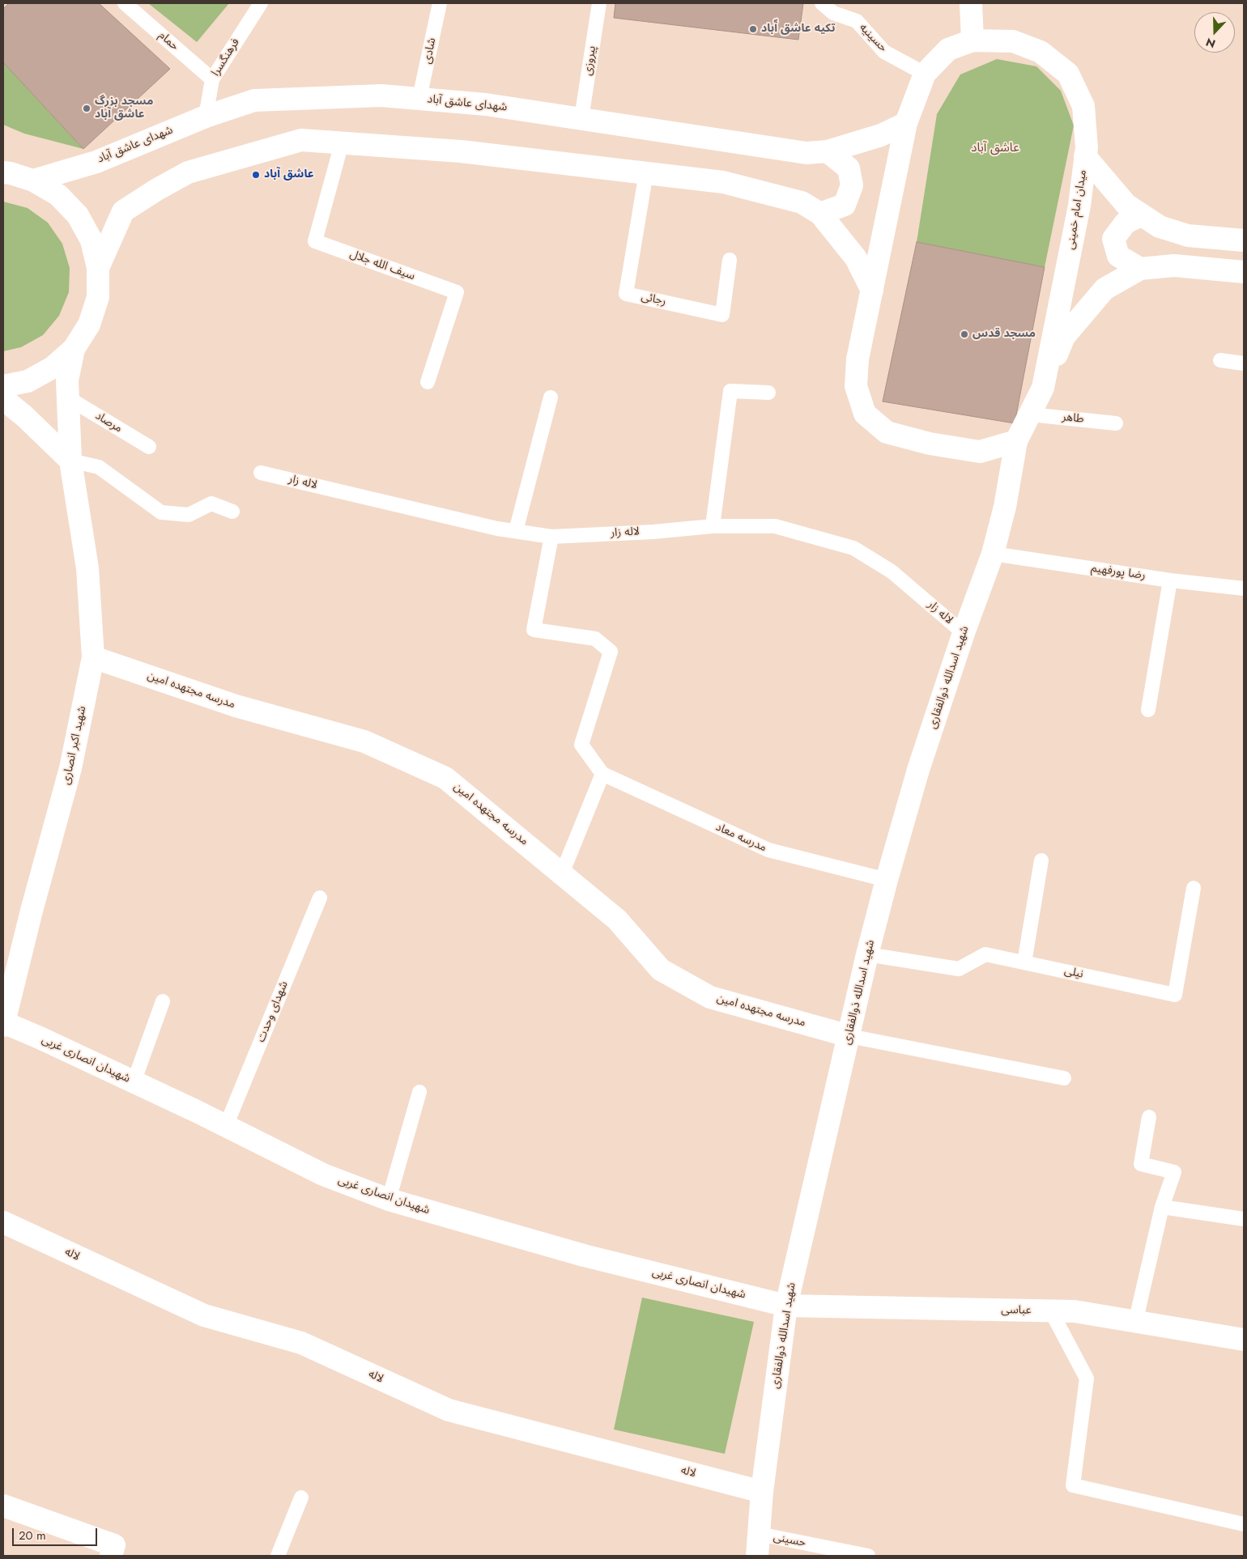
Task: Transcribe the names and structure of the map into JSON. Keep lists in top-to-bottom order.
{
  "streets": {
    "street": [
      "شهدای عاشق آباد",
      "میدان امام خمینی",
      "شهید اسدالله ذوالفقاری",
      "مدرسه مجتهده امین",
      "شهید اکبر انصاری",
      "شهیدان انصاری غربی",
      "لاله",
      "عباسی"
    ],
    "lane": [
      "حسینیه",
      "حمام",
      "شادی",
      "فرهنگسرا",
      "پیروزی",
      "سیف الله جلال",
      "رجائی",
      "طاهر",
      "مرصاد",
      "لاله زار",
      "رضا پورفهیم",
      "مدرسه معاد",
      "نیلی",
      "شهدای وحدت",
      "حسینی"
    ]
  },
  "crossings": [
    ["حسینیه", "میدان امام خمینی"],
    ["حمام", "فرهنگسرا"],
    ["شادی", "شهدای عاشق آباد"],
    ["فرهنگسرا", "شهدای عاشق آباد"],
    ["پیروزی", "شهدای عاشق آباد"],
    ["شهدای عاشق آباد", "میدان امام خمینی"],
    ["میدان امام خمینی", "طاهر"],
    ["میدان امام خمینی", "شهید اسدالله ذوالفقاری"],
    ["مرصاد", "شهید اکبر انصاری"],
    ["لاله زار", "شهید اسدالله ذوالفقاری"],
    ["رضا پورفهیم", "شهید اسدالله ذوالفقاری"],
    ["شهید اسدالله ذوالفقاری", "مدرسه مجتهده امین"],
    ["شهید اسدالله ذوالفقاری", "مدرسه معاد"],
    ["شهید اسدالله ذوالفقاری", "نیلی"],
    ["شهید اسدالله ذوالفقاری", "شهیدان انصاری غربی"],
    ["شهید اسدالله ذوالفقاری", "لاله"],
    ["شهید اسدالله ذوالفقاری", "عباسی"],
    ["شهید اسدالله ذوالفقاری", "حسینی"],
    ["مدرسه مجتهده امین", "شهید اکبر انصاری"],
    ["شهید اکبر انصاری", "شهیدان انصاری غربی"],
    ["شهدای وحدت", "شهیدان انصاری غربی"],
    ["شهیدان انصاری غربی", "عباسی"]
  ],
  "districts": ["عاشق آباد"],
  "places": [
    "تکیه عاشق آّباد",
    "مسجد بزرگ عاشق آباد",
    "عاشق آباد",
    "مسجد قدس"
  ],
  "scale_bar": "20 m",
  "north": "bottom"
}
